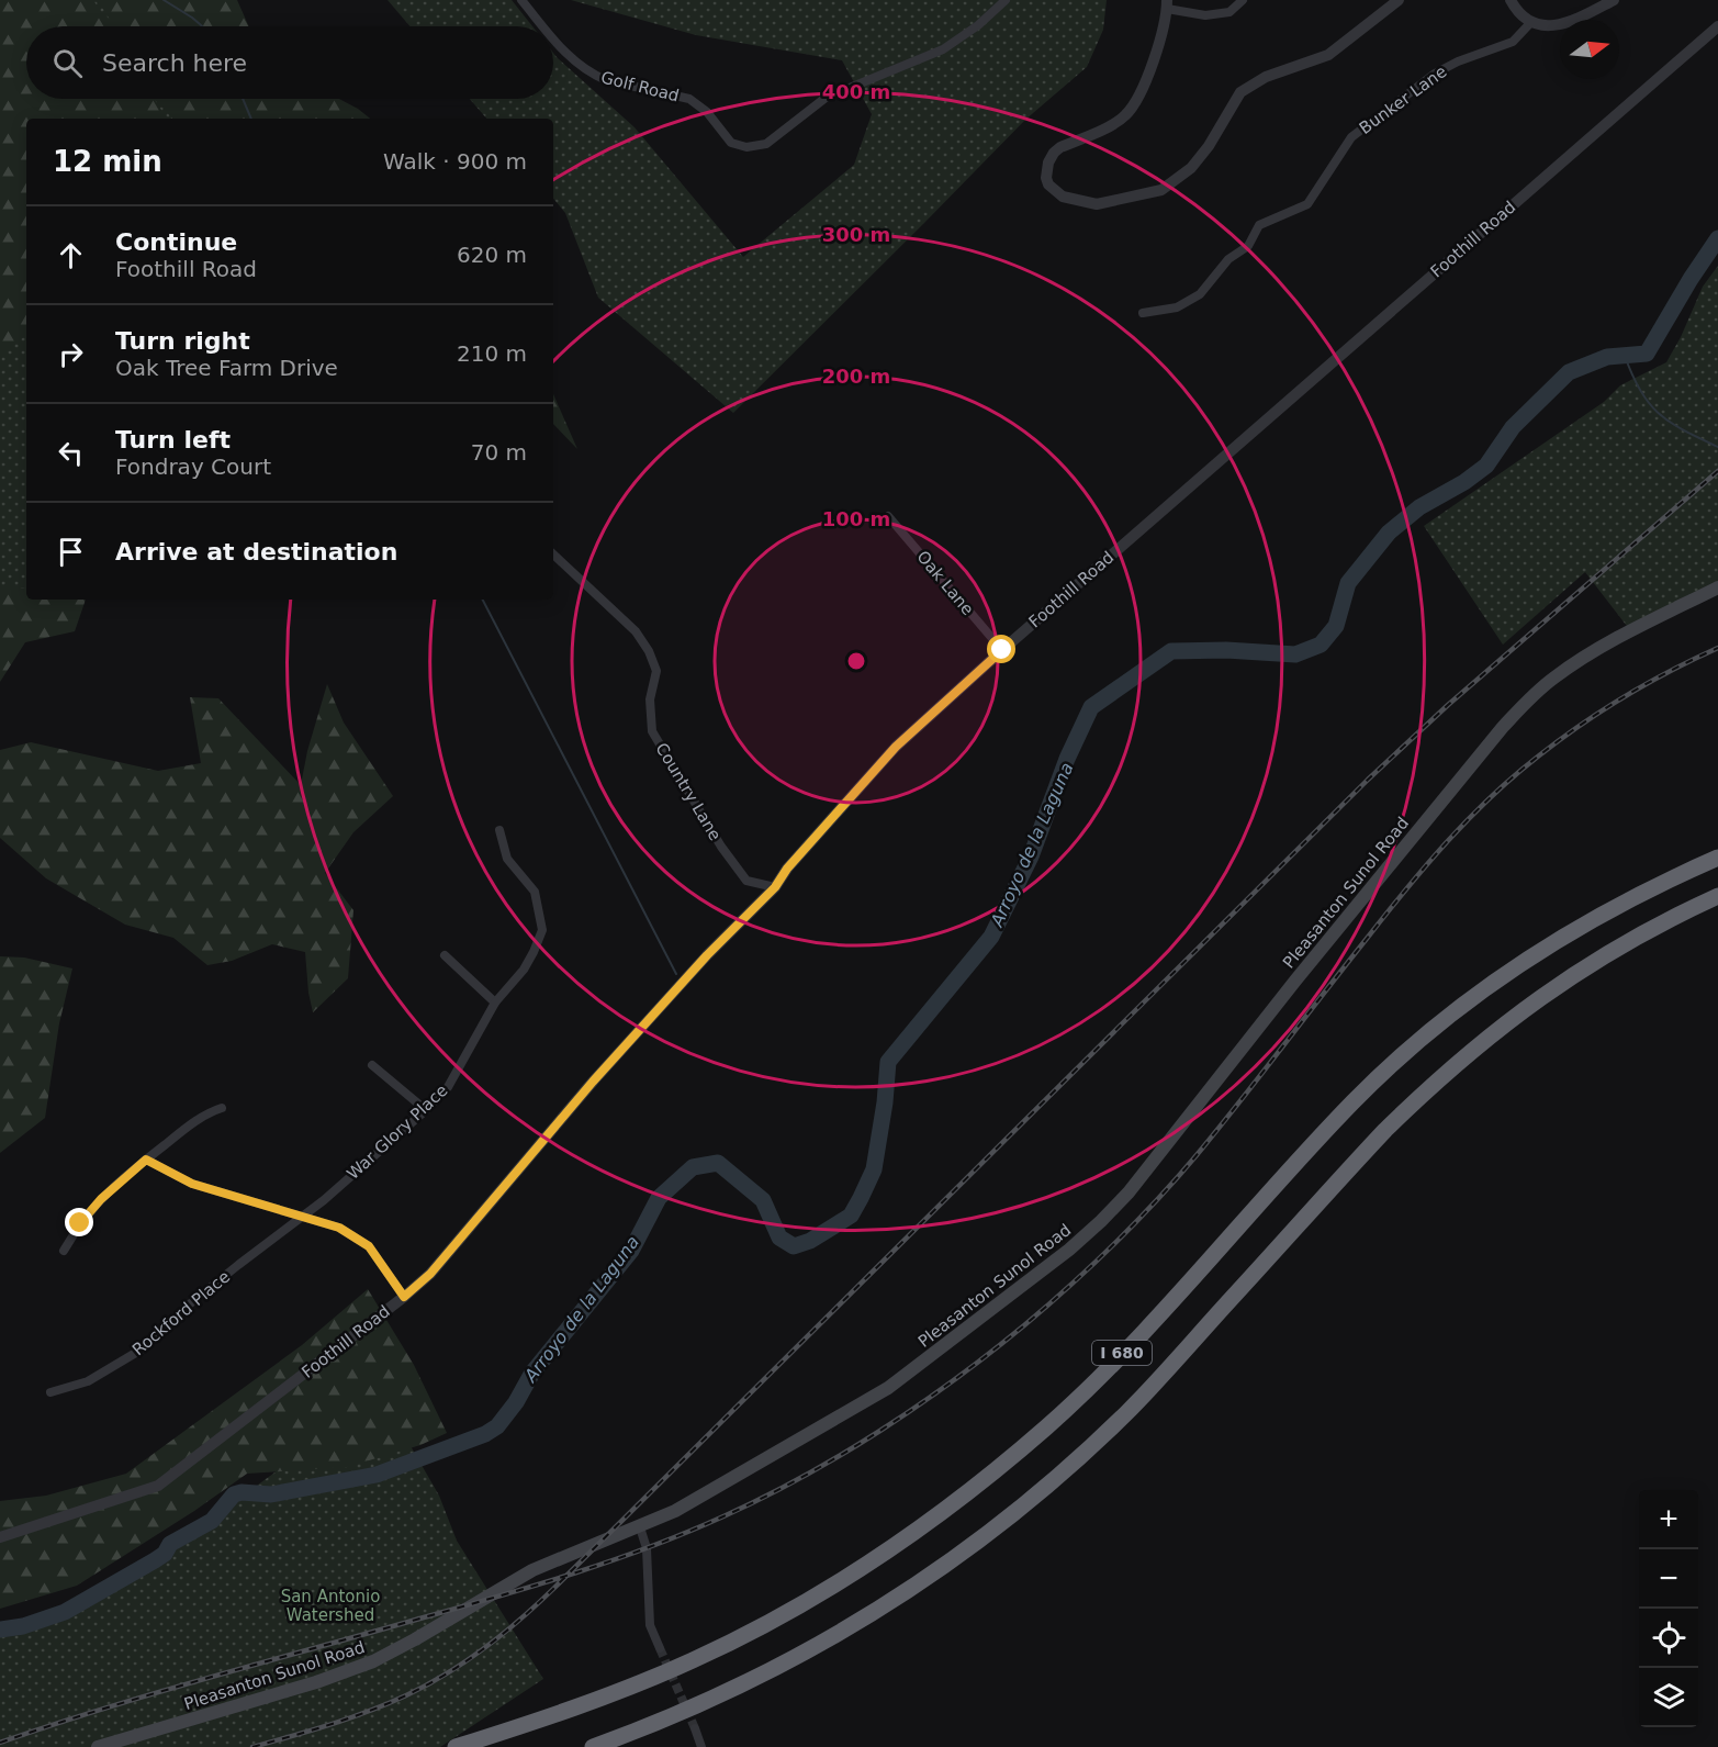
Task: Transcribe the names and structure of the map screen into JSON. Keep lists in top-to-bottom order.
{
  "streets": {
    "highway": ["I 680"],
    "main road": ["Pleasanton Sunol Road"],
    "street": [
      "Golf Road",
      "Bunker Lane",
      "Foothill Road",
      "Oak Lane",
      "Country Lane",
      "War Glory Place",
      "Rockford Place"
    ]
  },
  "crossings": [
    ["Foothill Road", "Oak Lane"],
    ["Foothill Road", "Country Lane"],
    ["War Glory Place", "Rockford Place"]
  ],
  "water": ["Arroyo de la Laguna"],
  "parks": ["San Antonio Watershed"],
  "north": "right",
  "page": {
    "search": "Search here",
    "heading": ["12 min", "Walk · 900 m"],
    "list": [
      ["Continue", "Foothill Road", "620 m"],
      ["Turn right", "Oak Tree Farm Drive", "210 m"],
      ["Turn left", "Fondray Court", "70 m"],
      "Arrive at destination"
    ],
    "map_buttons": ["+", "−"]
  },
  "rings": [
    "400 m",
    "300 m",
    "200 m",
    "100 m"
  ]
}
